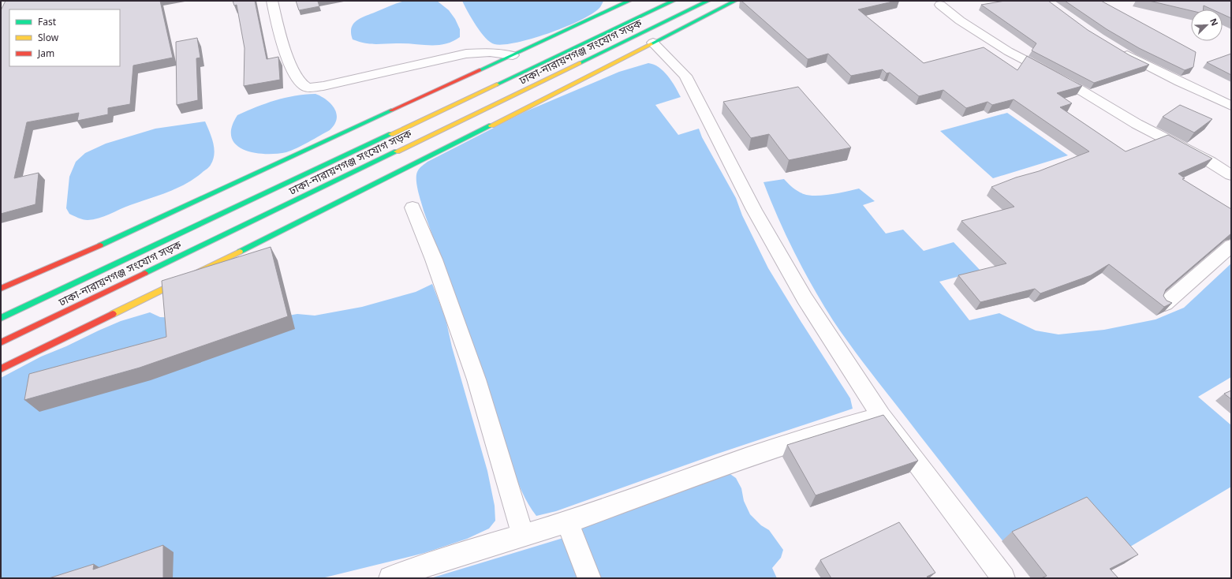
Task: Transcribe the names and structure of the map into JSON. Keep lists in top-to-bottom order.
{
  "streets": {
    "main road": ["ঢাকা-নারায়ণগঞ্জ সংযোগ সড়ক"]
  },
  "legend": ["Fast", "Slow", "Jam"],
  "north": "top right"
}
